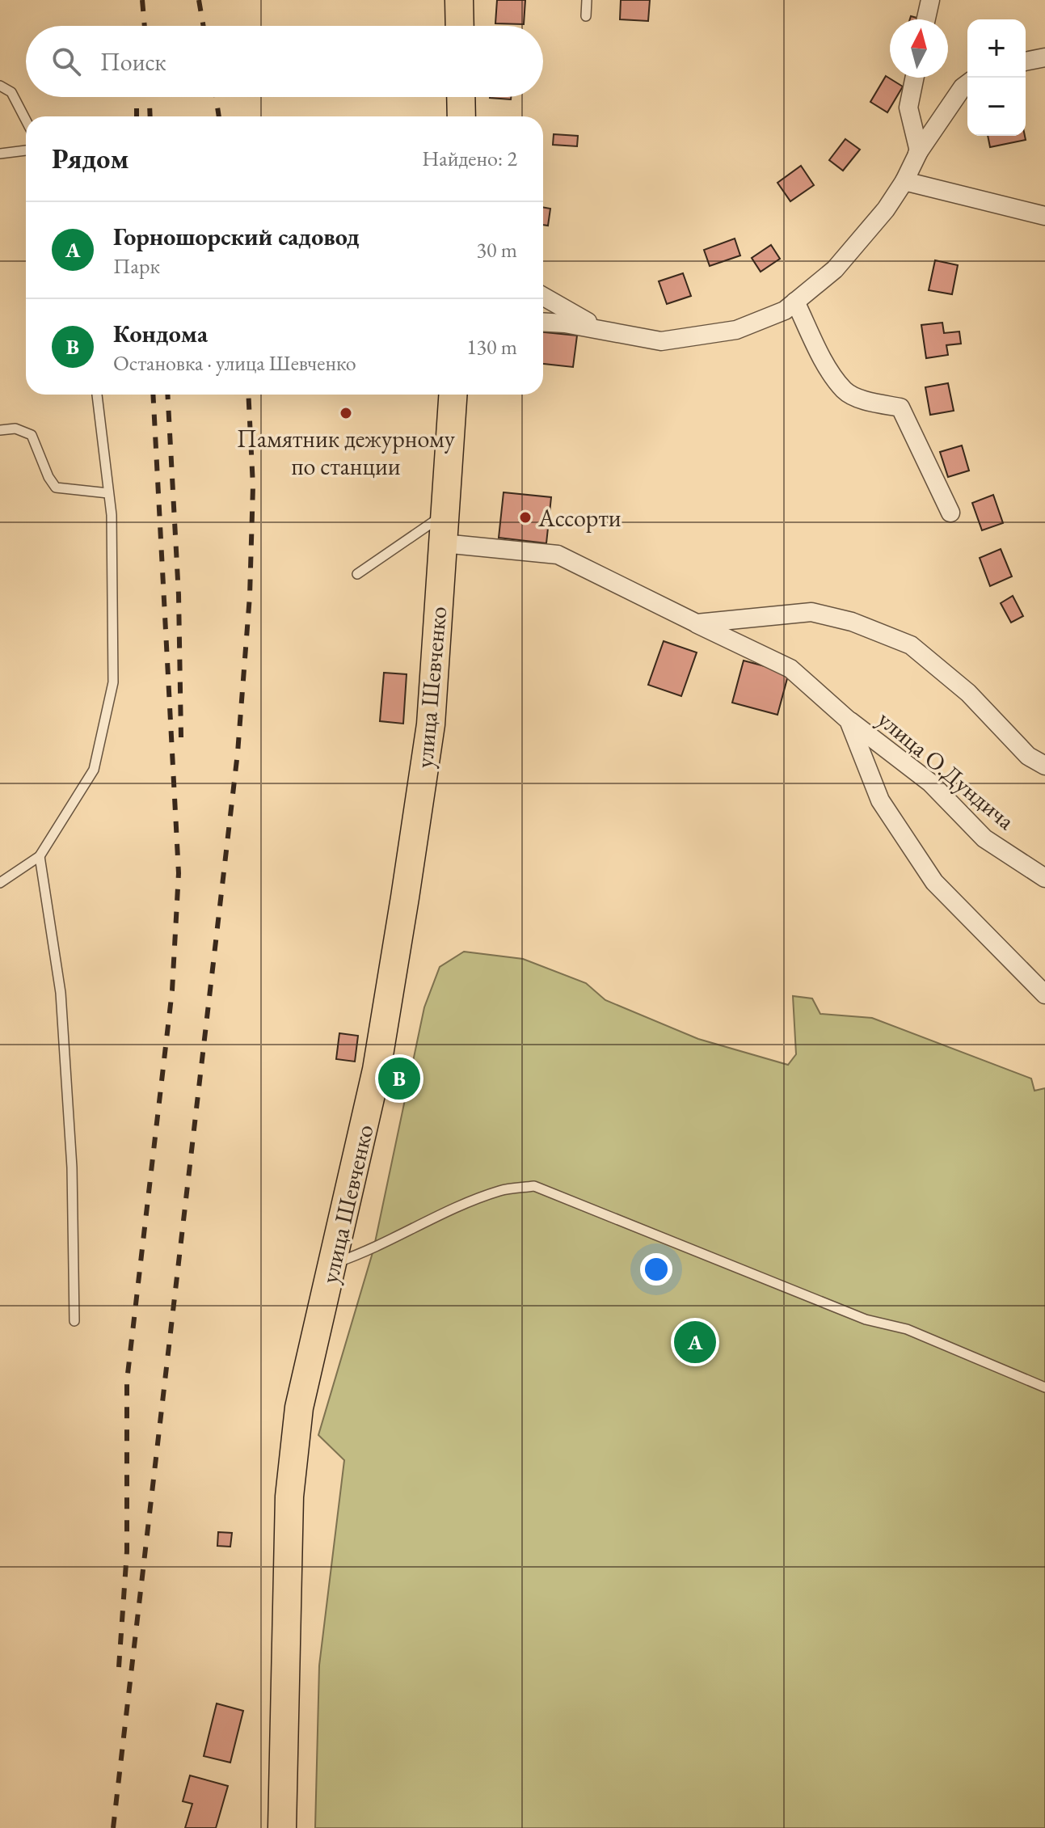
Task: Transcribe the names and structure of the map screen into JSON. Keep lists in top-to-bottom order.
{
  "streets": {
    "main road": ["улица Шевченко"],
    "street": ["улица О.Дундича"]
  },
  "crossings": [
    ["улица Шевченко", "улица О.Дундича"]
  ],
  "places": ["Памятник дежурному по станции", "Ассорти"],
  "north": "top",
  "page": {
    "map_buttons": ["+", "−"],
    "search": "Поиск",
    "heading": ["Рядом", "Найдено: 2"],
    "list": [
      {
        "mark": "A",
        "name": "Горношорский садовод",
        "note": "Парк",
        "value": "30 m"
      },
      {
        "mark": "B",
        "name": "Кондома",
        "note": "Остановка · улица Шевченко",
        "value": "130 m"
      }
    ],
    "pins": ["B", "A"]
  }
}
